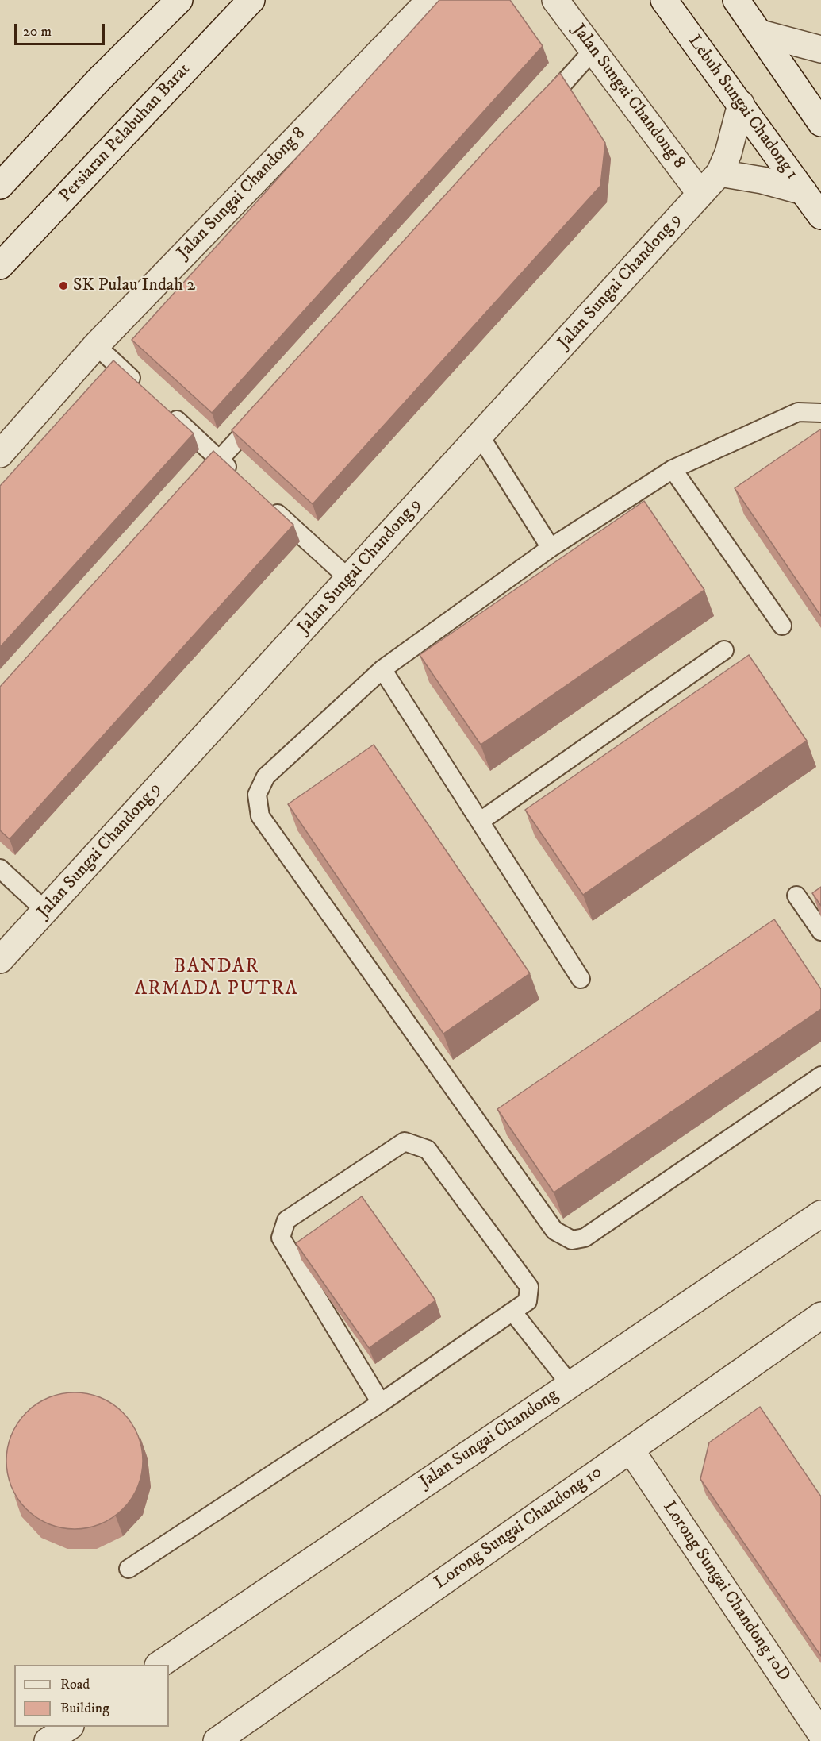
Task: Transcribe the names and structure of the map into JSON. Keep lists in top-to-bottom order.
{
  "streets": {
    "street": [
      "Jalan Sungai Chandong 8",
      "Lebuh Sungai Chadong 1",
      "Persiaran Pelabuhan Barat",
      "Jalan Sungai Chandong 9",
      "Jalan Sungai Chandong",
      "Lorong Sungai Chandong 10",
      "Lorong Sungai Chandong 10D"
    ]
  },
  "crossings": [
    ["Jalan Sungai Chandong 8", "Jalan Sungai Chandong 9"],
    ["Lebuh Sungai Chadong 1", "Jalan Sungai Chandong 9"],
    ["Lorong Sungai Chandong 10", "Lorong Sungai Chandong 10D"]
  ],
  "districts": ["BANDAR ARMADA PUTRA"],
  "places": ["SK Pulau Indah 2"],
  "legend": ["Road", "Building"],
  "scale_bar": "20 m"
}
